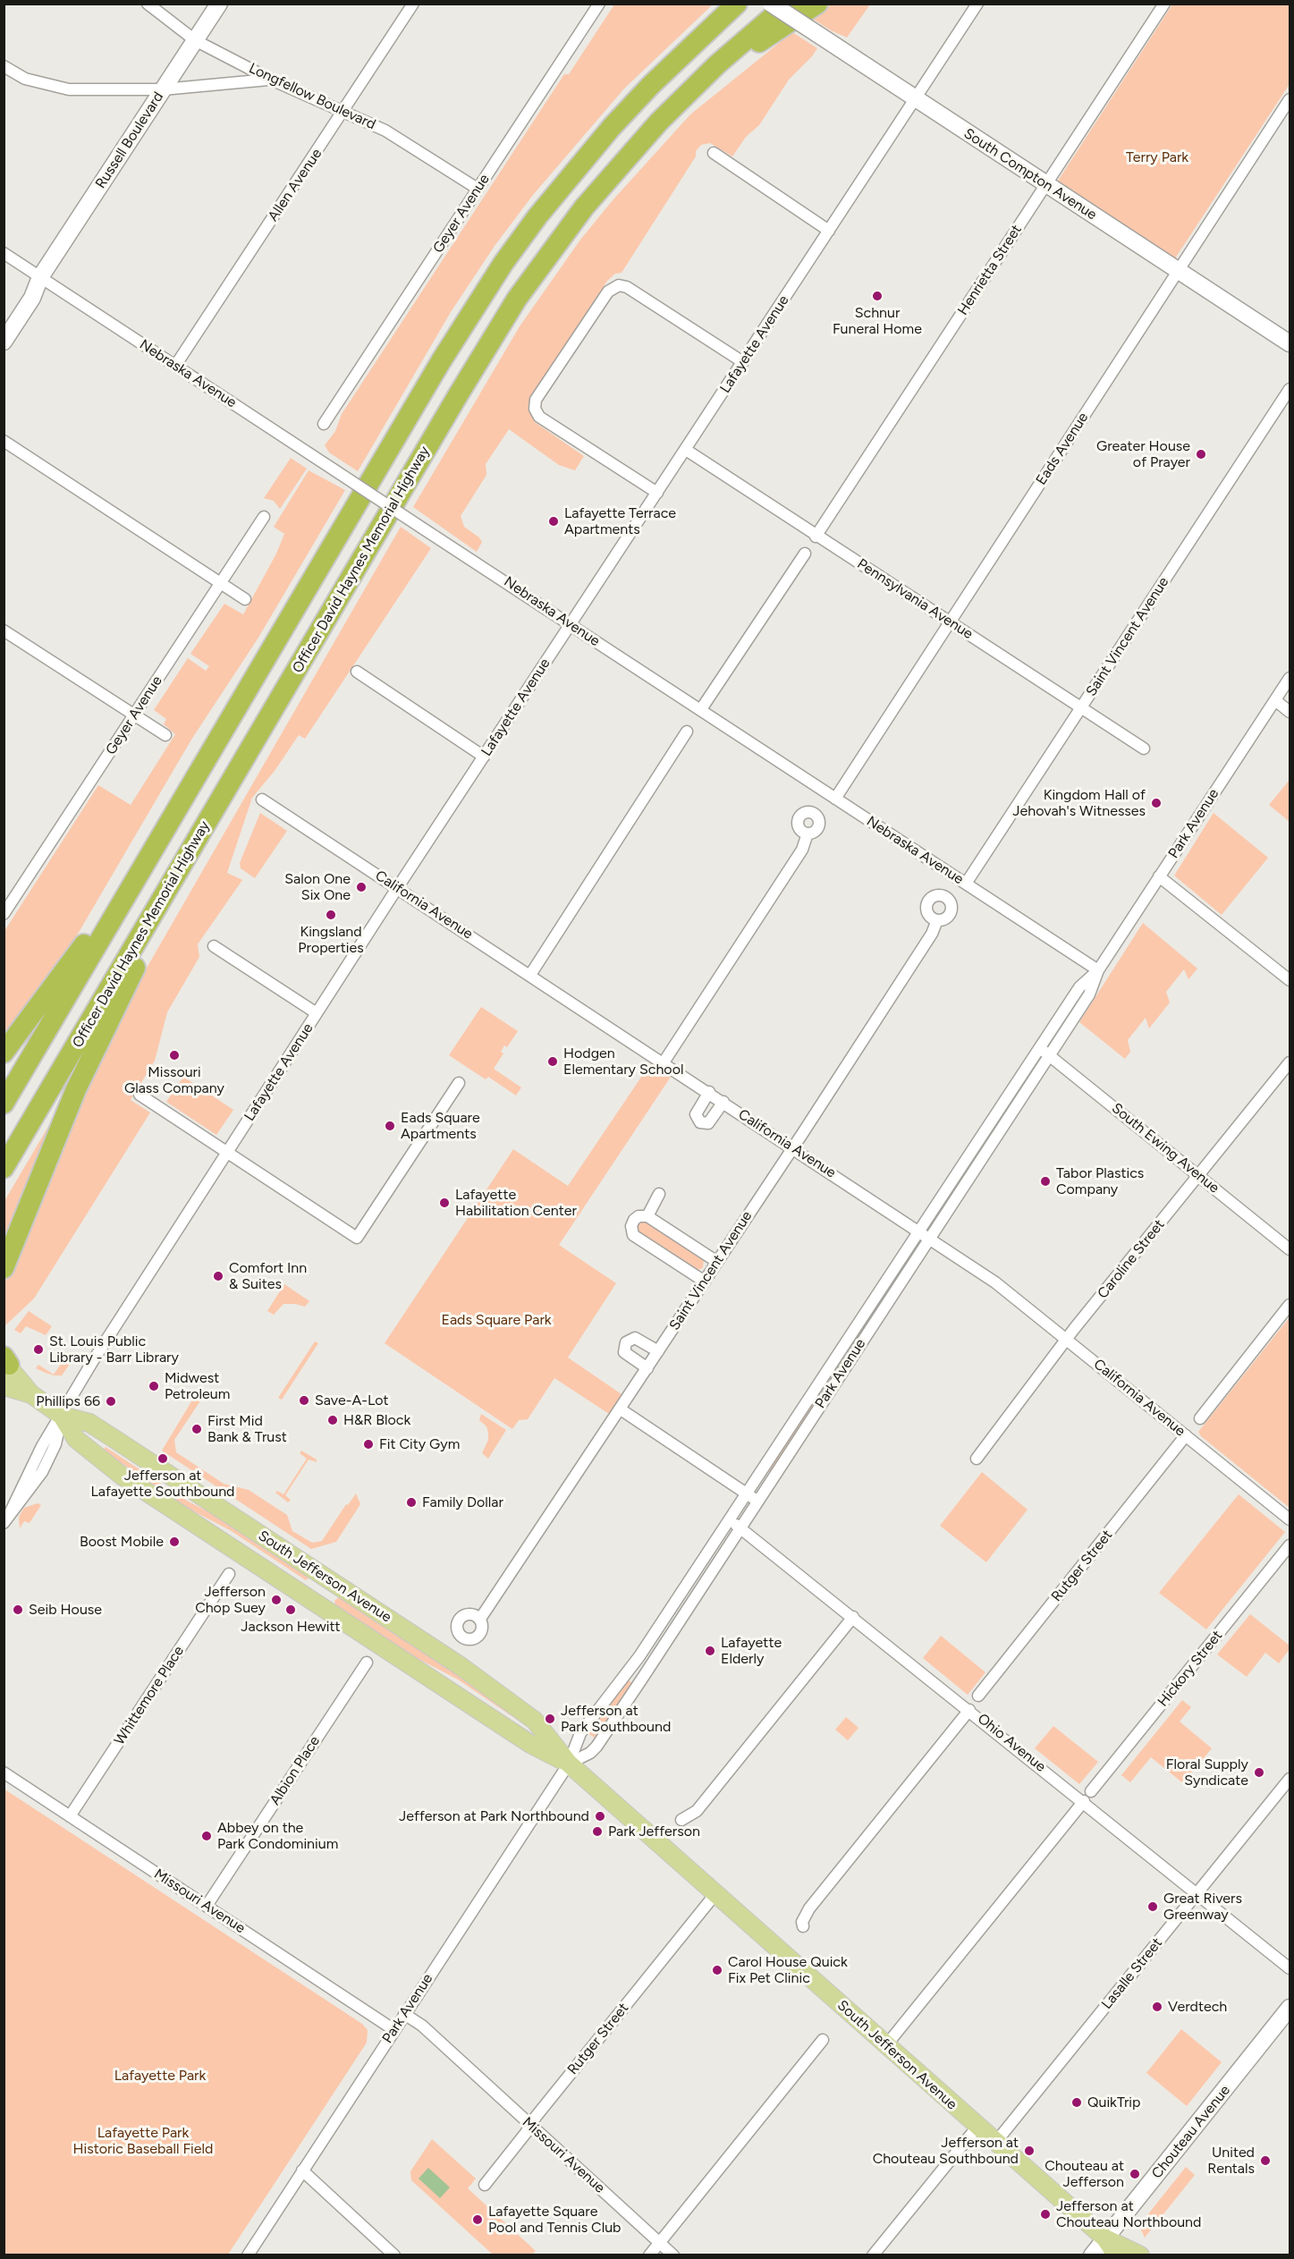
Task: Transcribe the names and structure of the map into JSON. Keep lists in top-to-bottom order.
{
  "streets": {
    "highway": ["Officer David Haynes Memorial Highway"],
    "main road": [
      "Russell Boulevard",
      "South Compton Avenue",
      "South Jefferson Avenue",
      "Chouteau Avenue"
    ],
    "street": [
      "Longfellow Boulevard",
      "Allen Avenue",
      "Geyer Avenue",
      "Henrietta Street",
      "Lafayette Avenue",
      "Nebraska Avenue",
      "Eads Avenue",
      "Pennsylvania Avenue",
      "Saint Vincent Avenue",
      "Park Avenue",
      "California Avenue",
      "South Ewing Avenue",
      "Caroline Street",
      "Rutger Street",
      "Hickory Street",
      "Whittemore Place",
      "Ohio Avenue",
      "Albion Place",
      "Missouri Avenue",
      "Lasalle Street"
    ]
  },
  "crossings": [
    ["Longfellow Boulevard", "Russell Boulevard"],
    ["Longfellow Boulevard", "Allen Avenue"],
    ["Longfellow Boulevard", "Geyer Avenue"],
    ["Russell Boulevard", "Nebraska Avenue"],
    ["South Compton Avenue", "Henrietta Street"],
    ["South Compton Avenue", "Lafayette Avenue"],
    ["South Compton Avenue", "Eads Avenue"],
    ["Allen Avenue", "Nebraska Avenue"],
    ["Henrietta Street", "Pennsylvania Avenue"],
    ["Lafayette Avenue", "Nebraska Avenue"],
    ["Lafayette Avenue", "Pennsylvania Avenue"],
    ["Lafayette Avenue", "California Avenue"],
    ["Lafayette Avenue", "South Jefferson Avenue"],
    ["Nebraska Avenue", "Eads Avenue"],
    ["Nebraska Avenue", "Saint Vincent Avenue"],
    ["Nebraska Avenue", "Park Avenue"],
    ["Eads Avenue", "Pennsylvania Avenue"],
    ["Pennsylvania Avenue", "Saint Vincent Avenue"],
    ["Saint Vincent Avenue", "California Avenue"],
    ["Park Avenue", "California Avenue"],
    ["Park Avenue", "South Ewing Avenue"],
    ["Park Avenue", "South Jefferson Avenue"],
    ["Park Avenue", "Ohio Avenue"],
    ["Park Avenue", "Missouri Avenue"],
    ["California Avenue", "Caroline Street"],
    ["California Avenue", "Rutger Street"],
    ["South Ewing Avenue", "Caroline Street"],
    ["Rutger Street", "South Jefferson Avenue"],
    ["Rutger Street", "Missouri Avenue"],
    ["South Jefferson Avenue", "Lasalle Street"],
    ["South Jefferson Avenue", "Chouteau Avenue"],
    ["Whittemore Place", "Missouri Avenue"],
    ["Ohio Avenue", "Lasalle Street"],
    ["Albion Place", "Missouri Avenue"]
  ],
  "parks": [
    "Terry Park",
    "Eads Square Park",
    "Lafayette Park",
    "Lafayette Park Historic Baseball Field"
  ],
  "places": [
    "Schnur Funeral Home",
    "Greater House of Prayer",
    "Lafayette Terrace Apartments",
    "Kingdom Hall of Jehovah's Witnesses",
    "Salon One Six One",
    "Kingsland Properties",
    "Missouri Glass Company",
    "Hodgen Elementary School",
    "Eads Square Apartments",
    "Tabor Plastics Company",
    "Lafayette Habilitation Center",
    "Comfort Inn & Suites",
    "St. Louis Public Library - Barr Library",
    "Midwest Petroleum",
    "Save-A-Lot",
    "Phillips 66",
    "H&R Block",
    "First Mid Bank & Trust",
    "Fit City Gym",
    "Jefferson at Lafayette Southbound",
    "Family Dollar",
    "Boost Mobile",
    "Jefferson Chop Suey",
    "Seib House",
    "Jackson Hewitt",
    "Lafayette Elderly",
    "Jefferson at Park Southbound",
    "Floral Supply Syndicate",
    "Jefferson at Park Northbound",
    "Park Jefferson",
    "Abbey on the Park Condominium",
    "Great Rivers Greenway",
    "Carol House Quick Fix Pet Clinic",
    "Verdtech",
    "QuikTrip",
    "Jefferson at Chouteau Southbound",
    "United Rentals",
    "Chouteau at Jefferson",
    "Jefferson at Chouteau Northbound",
    "Lafayette Square Pool and Tennis Club"
  ]
}
